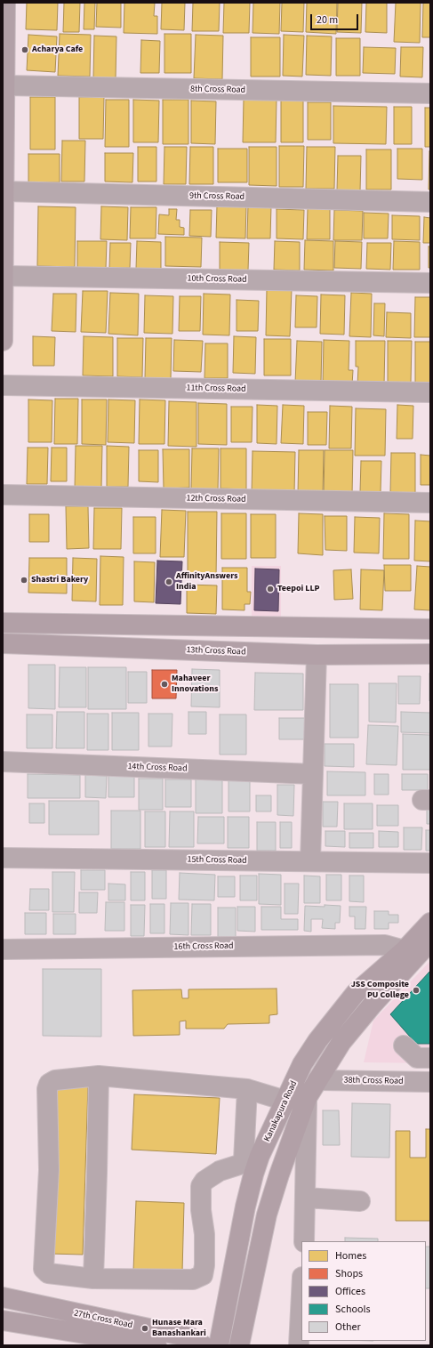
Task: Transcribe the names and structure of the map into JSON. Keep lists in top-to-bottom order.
{
  "streets": {
    "main road": ["13th Cross Road", "Kanakapura Road", "27th Cross Road"],
    "street": [
      "8th Cross Road",
      "9th Cross Road",
      "10th Cross Road",
      "11th Cross Road",
      "12th Cross Road",
      "14th Cross Road",
      "15th Cross Road",
      "16th Cross Road",
      "38th Cross Road"
    ]
  },
  "crossings": [
    ["16th Cross Road", "Kanakapura Road"],
    ["38th Cross Road", "Kanakapura Road"]
  ],
  "places": [
    "Acharya Cafe",
    "Shastri Bakery",
    "AffinityAnswers India",
    "Teepoi LLP",
    "Mahaveer Innovations",
    "JSS Composite PU College",
    "Hunase Mara Banashankari"
  ],
  "legend": [
    "Homes",
    "Shops",
    "Offices",
    "Schools",
    "Other"
  ],
  "scale_bar": "20 m"
}
